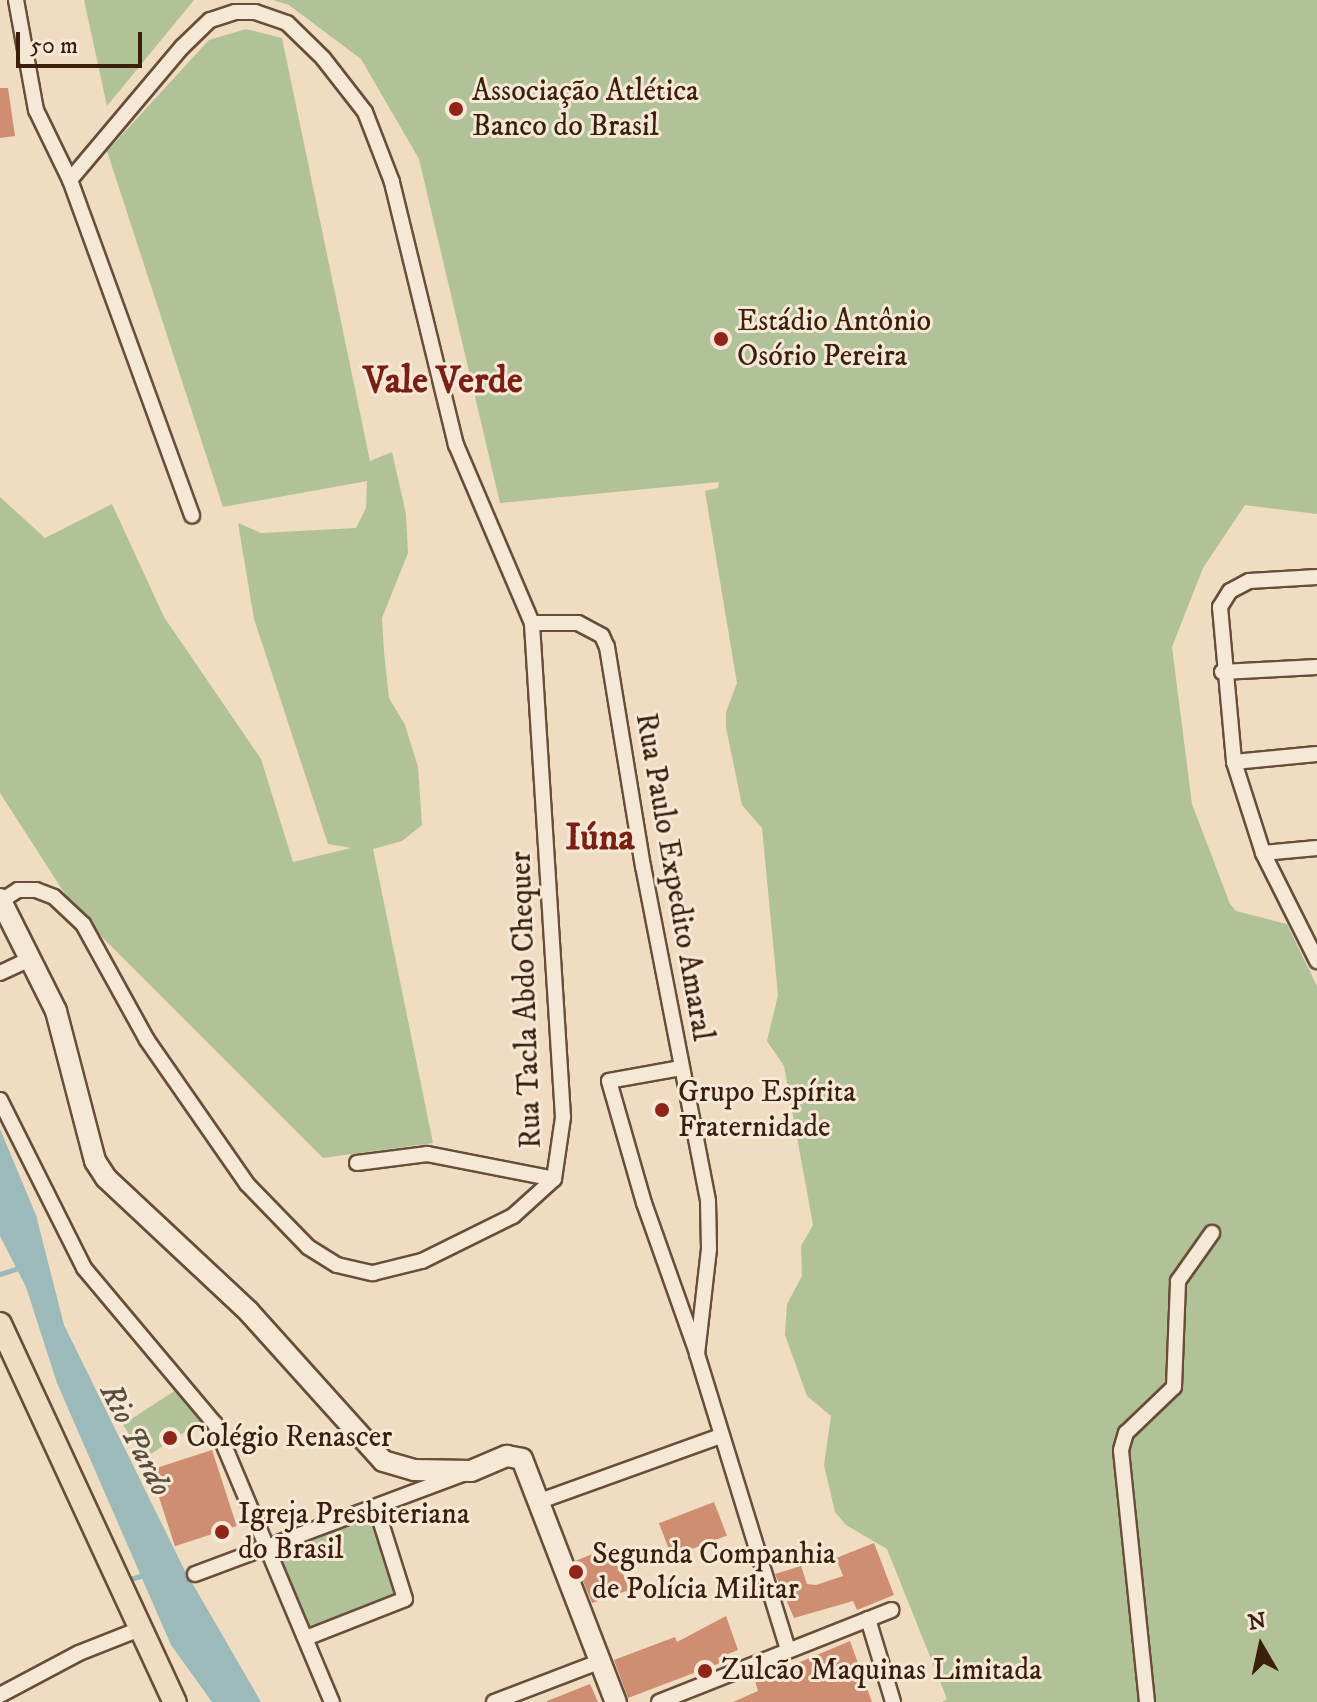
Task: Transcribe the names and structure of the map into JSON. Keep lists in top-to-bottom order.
{
  "streets": {
    "street": ["Rua Paulo Expedito Amaral", "Rua Tacla Abdo Chequer"]
  },
  "crossings": [
    ["Rua Paulo Expedito Amaral", "Rua Tacla Abdo Chequer"]
  ],
  "districts": ["Vale Verde", "Iúna"],
  "water": ["Rio Pardo"],
  "places": [
    "Associação Atlética Banco do Brasil",
    "Estádio Antônio Osório Pereira",
    "Grupo Espírita Fraternidade",
    "Colégio Renascer",
    "Igreja Presbiteriana do Brasil",
    "Segunda Companhia de Polícia Militar",
    "Zulcão Maquinas Limitada"
  ],
  "scale_bar": "50 m",
  "north": "top"
}
